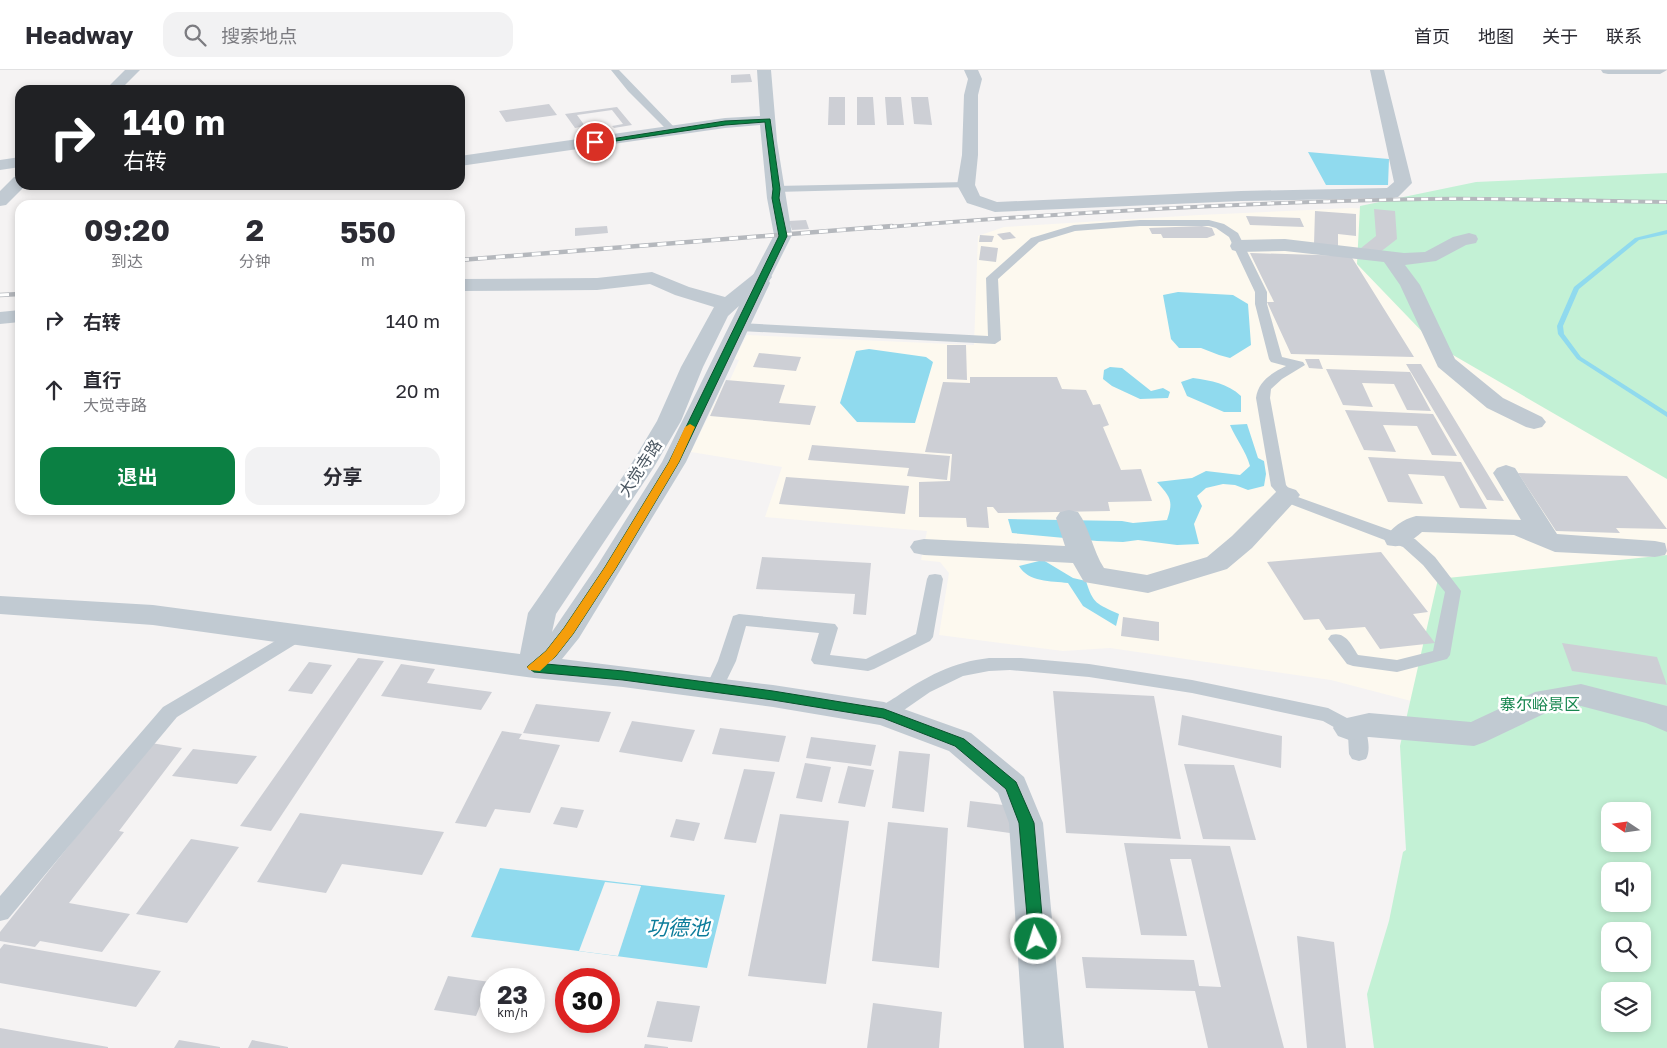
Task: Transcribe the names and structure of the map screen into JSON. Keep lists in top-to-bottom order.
{
  "streets": {
    "street": ["大觉寺路"]
  },
  "water": ["功德池"],
  "parks": ["寨尔峪景区"],
  "north": "left",
  "page": {
    "header": "Headway",
    "search": "搜索地点",
    "nav": [
      "首页",
      "地图",
      "关于",
      "联系"
    ],
    "turn": ["140 m", "右转"],
    "eta": [
      "09:20",
      "到达",
      "2",
      "分钟",
      "550",
      "m"
    ],
    "list": [
      {
        "name": "右转",
        "value": "140 m"
      },
      {
        "name": "直行",
        "note": "大觉寺路",
        "value": "20 m"
      }
    ],
    "buttons": ["退出", "分享"],
    "speed": "23 km/h",
    "limit": "30"
  }
}
